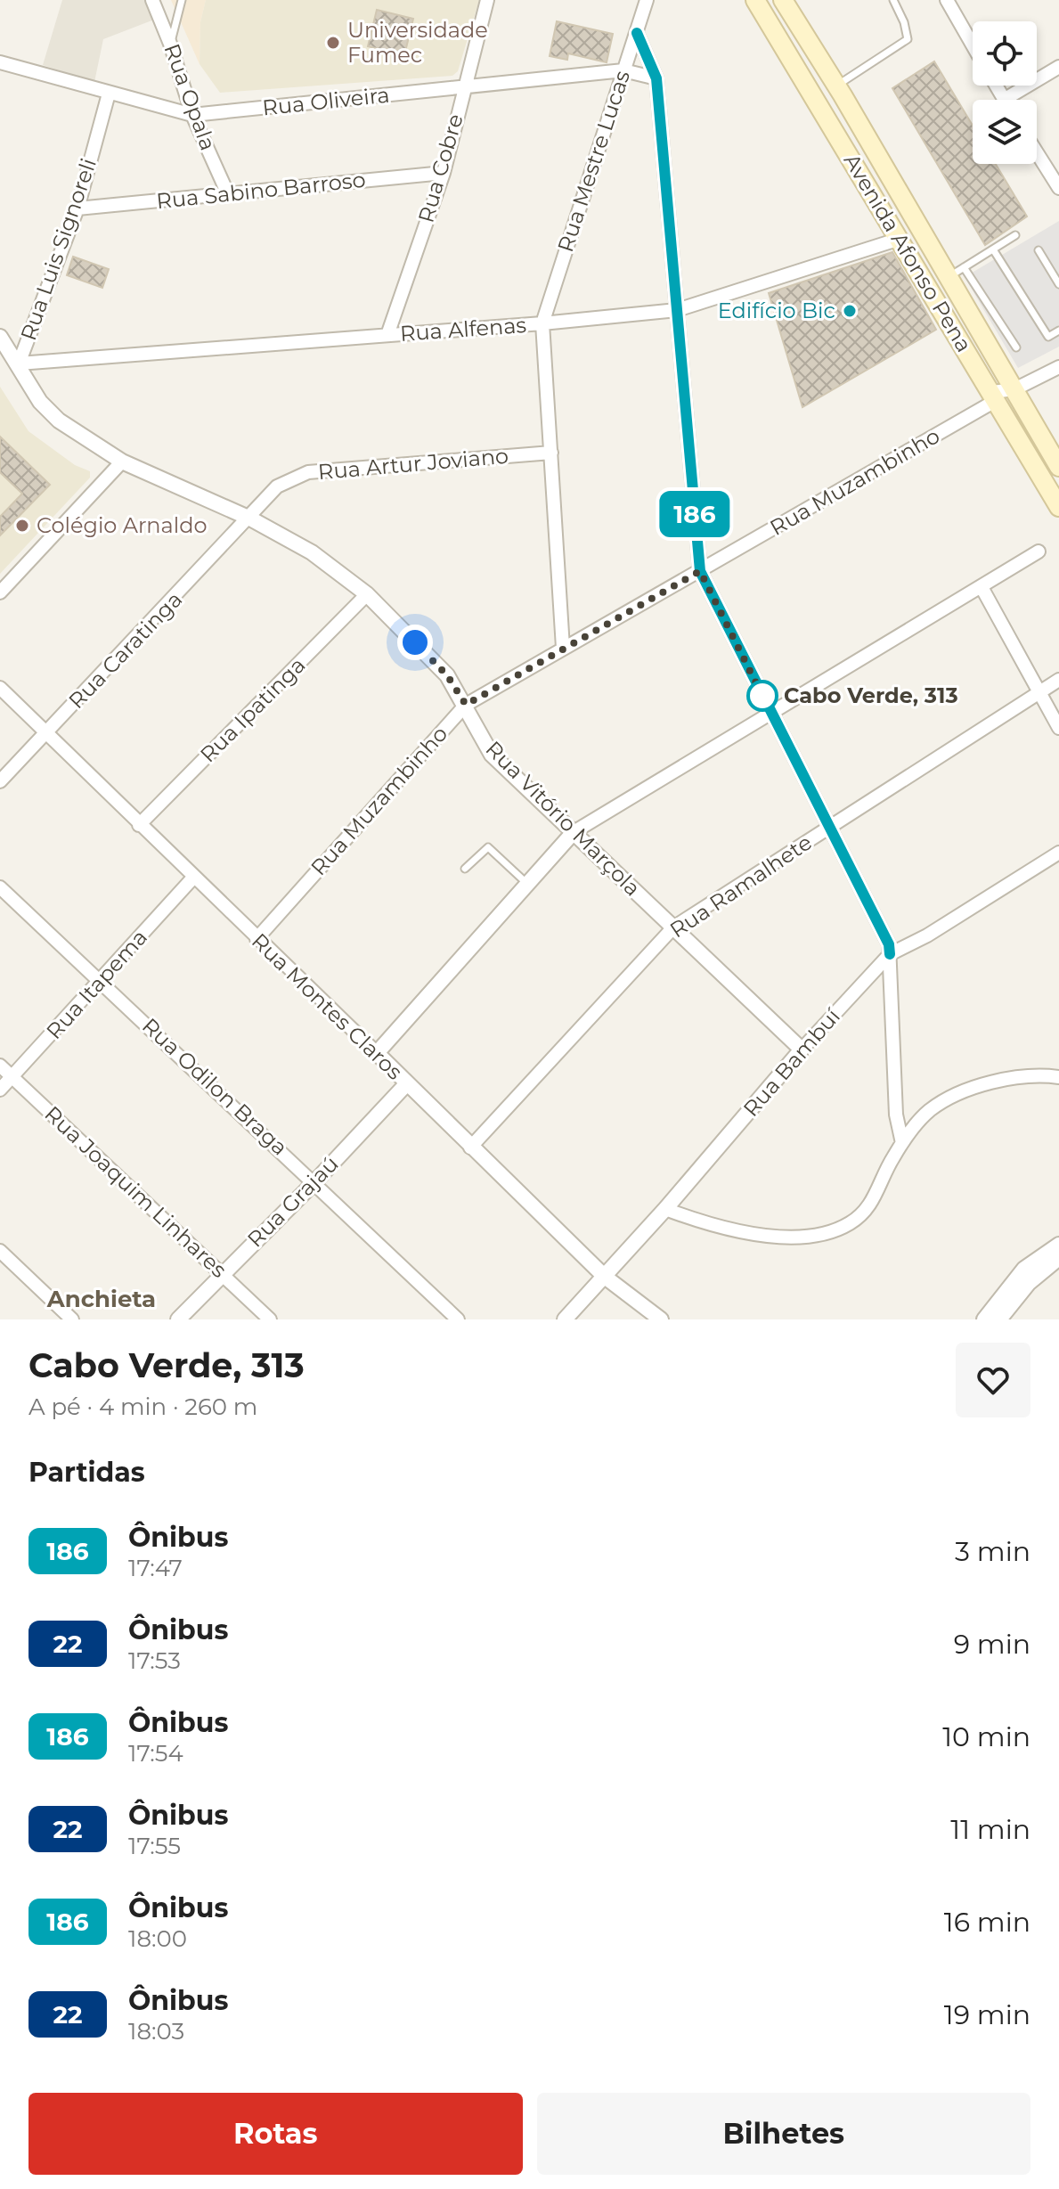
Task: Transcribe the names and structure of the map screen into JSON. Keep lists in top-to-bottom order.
{
  "streets": {
    "main road": ["Avenida Afonso Pena"],
    "street": [
      "Rua Opala",
      "Rua Oliveira",
      "Rua Mestre Lucas",
      "Rua Cobre",
      "Rua Sabino Barroso",
      "Rua Luis Signoreli",
      "Rua Alfenas",
      "Rua Artur Joviano",
      "Rua Muzambinho",
      "Rua Caratinga",
      "Rua Ipatinga",
      "Rua Vitório Marçola",
      "Rua Ramalhete",
      "Rua Itapema",
      "Rua Montes Claros",
      "Rua Bambuí",
      "Rua Odilon Braga",
      "Rua Joaquim Linhares",
      "Rua Grajaú"
    ]
  },
  "crossings": [
    ["Rua Opala", "Rua Oliveira"],
    ["Rua Opala", "Rua Sabino Barroso"],
    ["Rua Oliveira", "Rua Mestre Lucas"],
    ["Rua Oliveira", "Rua Cobre"],
    ["Rua Oliveira", "Rua Luis Signoreli"],
    ["Rua Mestre Lucas", "Rua Alfenas"],
    ["Rua Cobre", "Rua Sabino Barroso"],
    ["Rua Cobre", "Rua Alfenas"],
    ["Rua Sabino Barroso", "Rua Luis Signoreli"],
    ["Rua Luis Signoreli", "Rua Alfenas"],
    ["Rua Luis Signoreli", "Rua Vitório Marçola"],
    ["Avenida Afonso Pena", "Rua Alfenas"],
    ["Avenida Afonso Pena", "Rua Muzambinho"],
    ["Rua Alfenas", "Rua Vitório Marçola"],
    ["Rua Artur Joviano", "Rua Caratinga"],
    ["Rua Artur Joviano", "Rua Vitório Marçola"],
    ["Rua Muzambinho", "Rua Vitório Marçola"],
    ["Rua Muzambinho", "Rua Montes Claros"],
    ["Rua Caratinga", "Rua Vitório Marçola"],
    ["Rua Caratinga", "Rua Montes Claros"],
    ["Rua Ipatinga", "Rua Vitório Marçola"],
    ["Rua Ipatinga", "Rua Montes Claros"],
    ["Rua Vitório Marçola", "Rua Ramalhete"],
    ["Rua Vitório Marçola", "Rua Bambuí"],
    ["Rua Ramalhete", "Rua Montes Claros"],
    ["Rua Itapema", "Rua Montes Claros"],
    ["Rua Itapema", "Rua Odilon Braga"],
    ["Rua Itapema", "Rua Joaquim Linhares"],
    ["Rua Montes Claros", "Rua Bambuí"],
    ["Rua Montes Claros", "Rua Grajaú"],
    ["Rua Odilon Braga", "Rua Grajaú"],
    ["Rua Joaquim Linhares", "Rua Grajaú"]
  ],
  "districts": ["Anchieta"],
  "places": [
    "Universidade Fumec",
    "Edifício Bic",
    "Colégio Arnaldo",
    "Cabo Verde, 313"
  ],
  "lines": ["bus line 186"],
  "page": {
    "on_map": "186",
    "heading": [
      ["Cabo Verde, 313", "A pé · 4 min · 260 m"],
      "Partidas"
    ],
    "list": [
      {
        "mark": "186",
        "name": "Ônibus",
        "note": "17:47",
        "value": "3 min"
      },
      {
        "mark": "22",
        "name": "Ônibus",
        "note": "17:53",
        "value": "9 min"
      },
      {
        "mark": "186",
        "name": "Ônibus",
        "note": "17:54",
        "value": "10 min"
      },
      {
        "mark": "22",
        "name": "Ônibus",
        "note": "17:55",
        "value": "11 min"
      },
      {
        "mark": "186",
        "name": "Ônibus",
        "note": "18:00",
        "value": "16 min"
      },
      {
        "mark": "22",
        "name": "Ônibus",
        "note": "18:03",
        "value": "19 min"
      }
    ],
    "buttons": ["Rotas", "Bilhetes"]
  }
}
